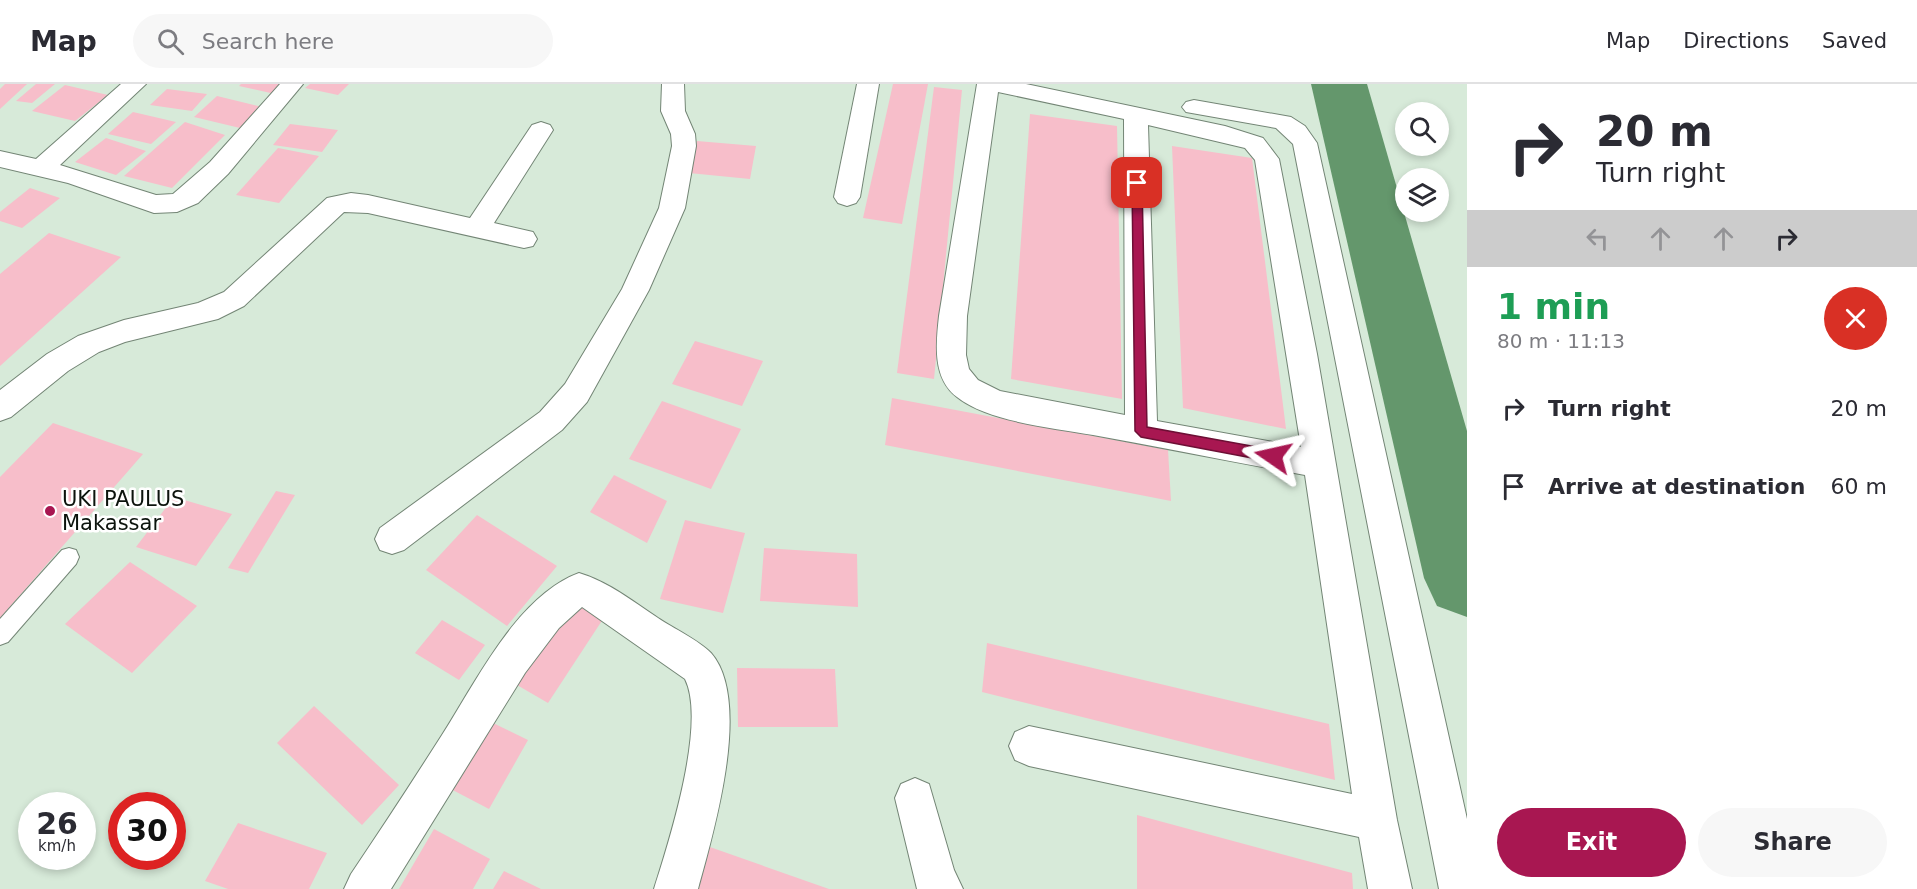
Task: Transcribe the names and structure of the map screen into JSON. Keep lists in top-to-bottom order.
{
  "places": ["UKI PAULUS Makassar"],
  "page": {
    "header": "Map",
    "search": "Search here",
    "nav": ["Map", "Directions", "Saved"],
    "turn": ["20 m", "Turn right"],
    "heading": ["1 min", "80 m · 11:13"],
    "list": [
      {
        "name": "Turn right",
        "value": "20 m"
      },
      {
        "name": "Arrive at destination",
        "value": "60 m"
      }
    ],
    "speed": "26 km/h",
    "limit": "30",
    "buttons": ["Exit", "Share"]
  }
}
